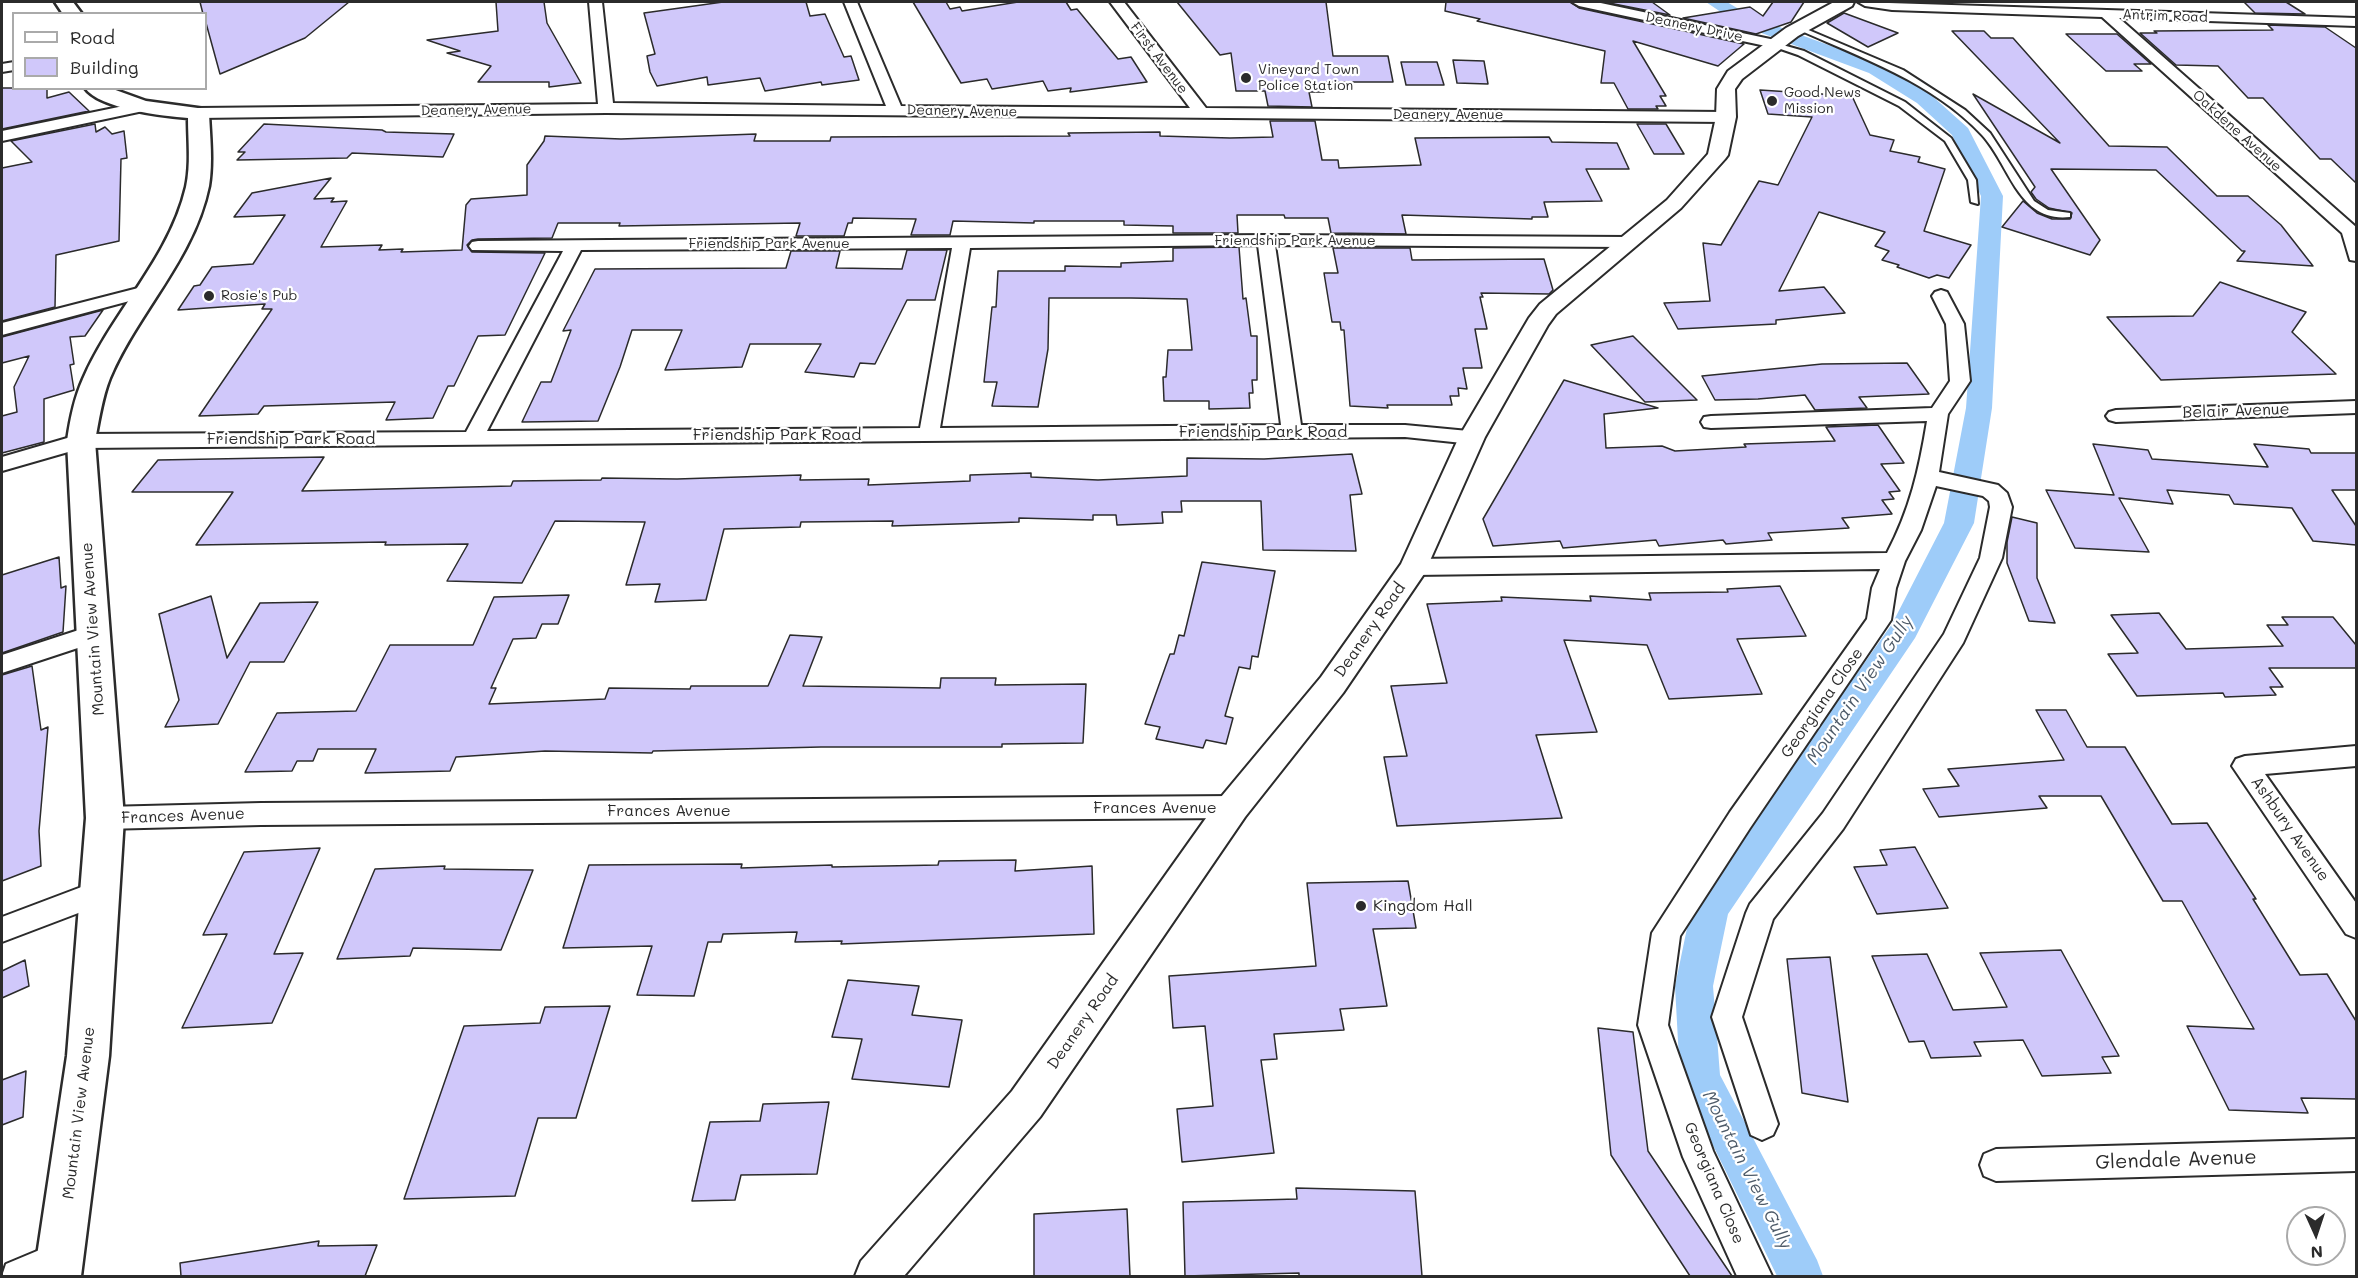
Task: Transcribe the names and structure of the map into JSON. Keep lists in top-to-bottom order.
{
  "streets": {
    "main road": ["Mountain View Avenue"],
    "street": [
      "Antrim Road",
      "Deanery Drive",
      "First Avenue",
      "Deanery Avenue",
      "Oakdene Avenue",
      "Friendship Park Avenue",
      "Belair Avenue",
      "Friendship Park Road",
      "Deanery Road",
      "Georgiana Close",
      "Frances Avenue",
      "Ashbury Avenue",
      "Glendale Avenue"
    ]
  },
  "crossings": [
    ["Antrim Road", "Oakdene Avenue"],
    ["Deanery Drive", "Deanery Road"],
    ["First Avenue", "Deanery Avenue"],
    ["Deanery Avenue", "Mountain View Avenue"],
    ["Deanery Avenue", "Deanery Road"],
    ["Friendship Park Avenue", "Deanery Road"],
    ["Friendship Park Road", "Mountain View Avenue"],
    ["Friendship Park Road", "Deanery Road"],
    ["Mountain View Avenue", "Frances Avenue"],
    ["Deanery Road", "Frances Avenue"]
  ],
  "water": ["Mountain View Gully"],
  "places": [
    "Vineyard Town Police Station",
    "Good News Mission",
    "Rosie's Pub",
    "Kingdom Hall"
  ],
  "legend": ["Road", "Building"],
  "north": "bottom"
}
